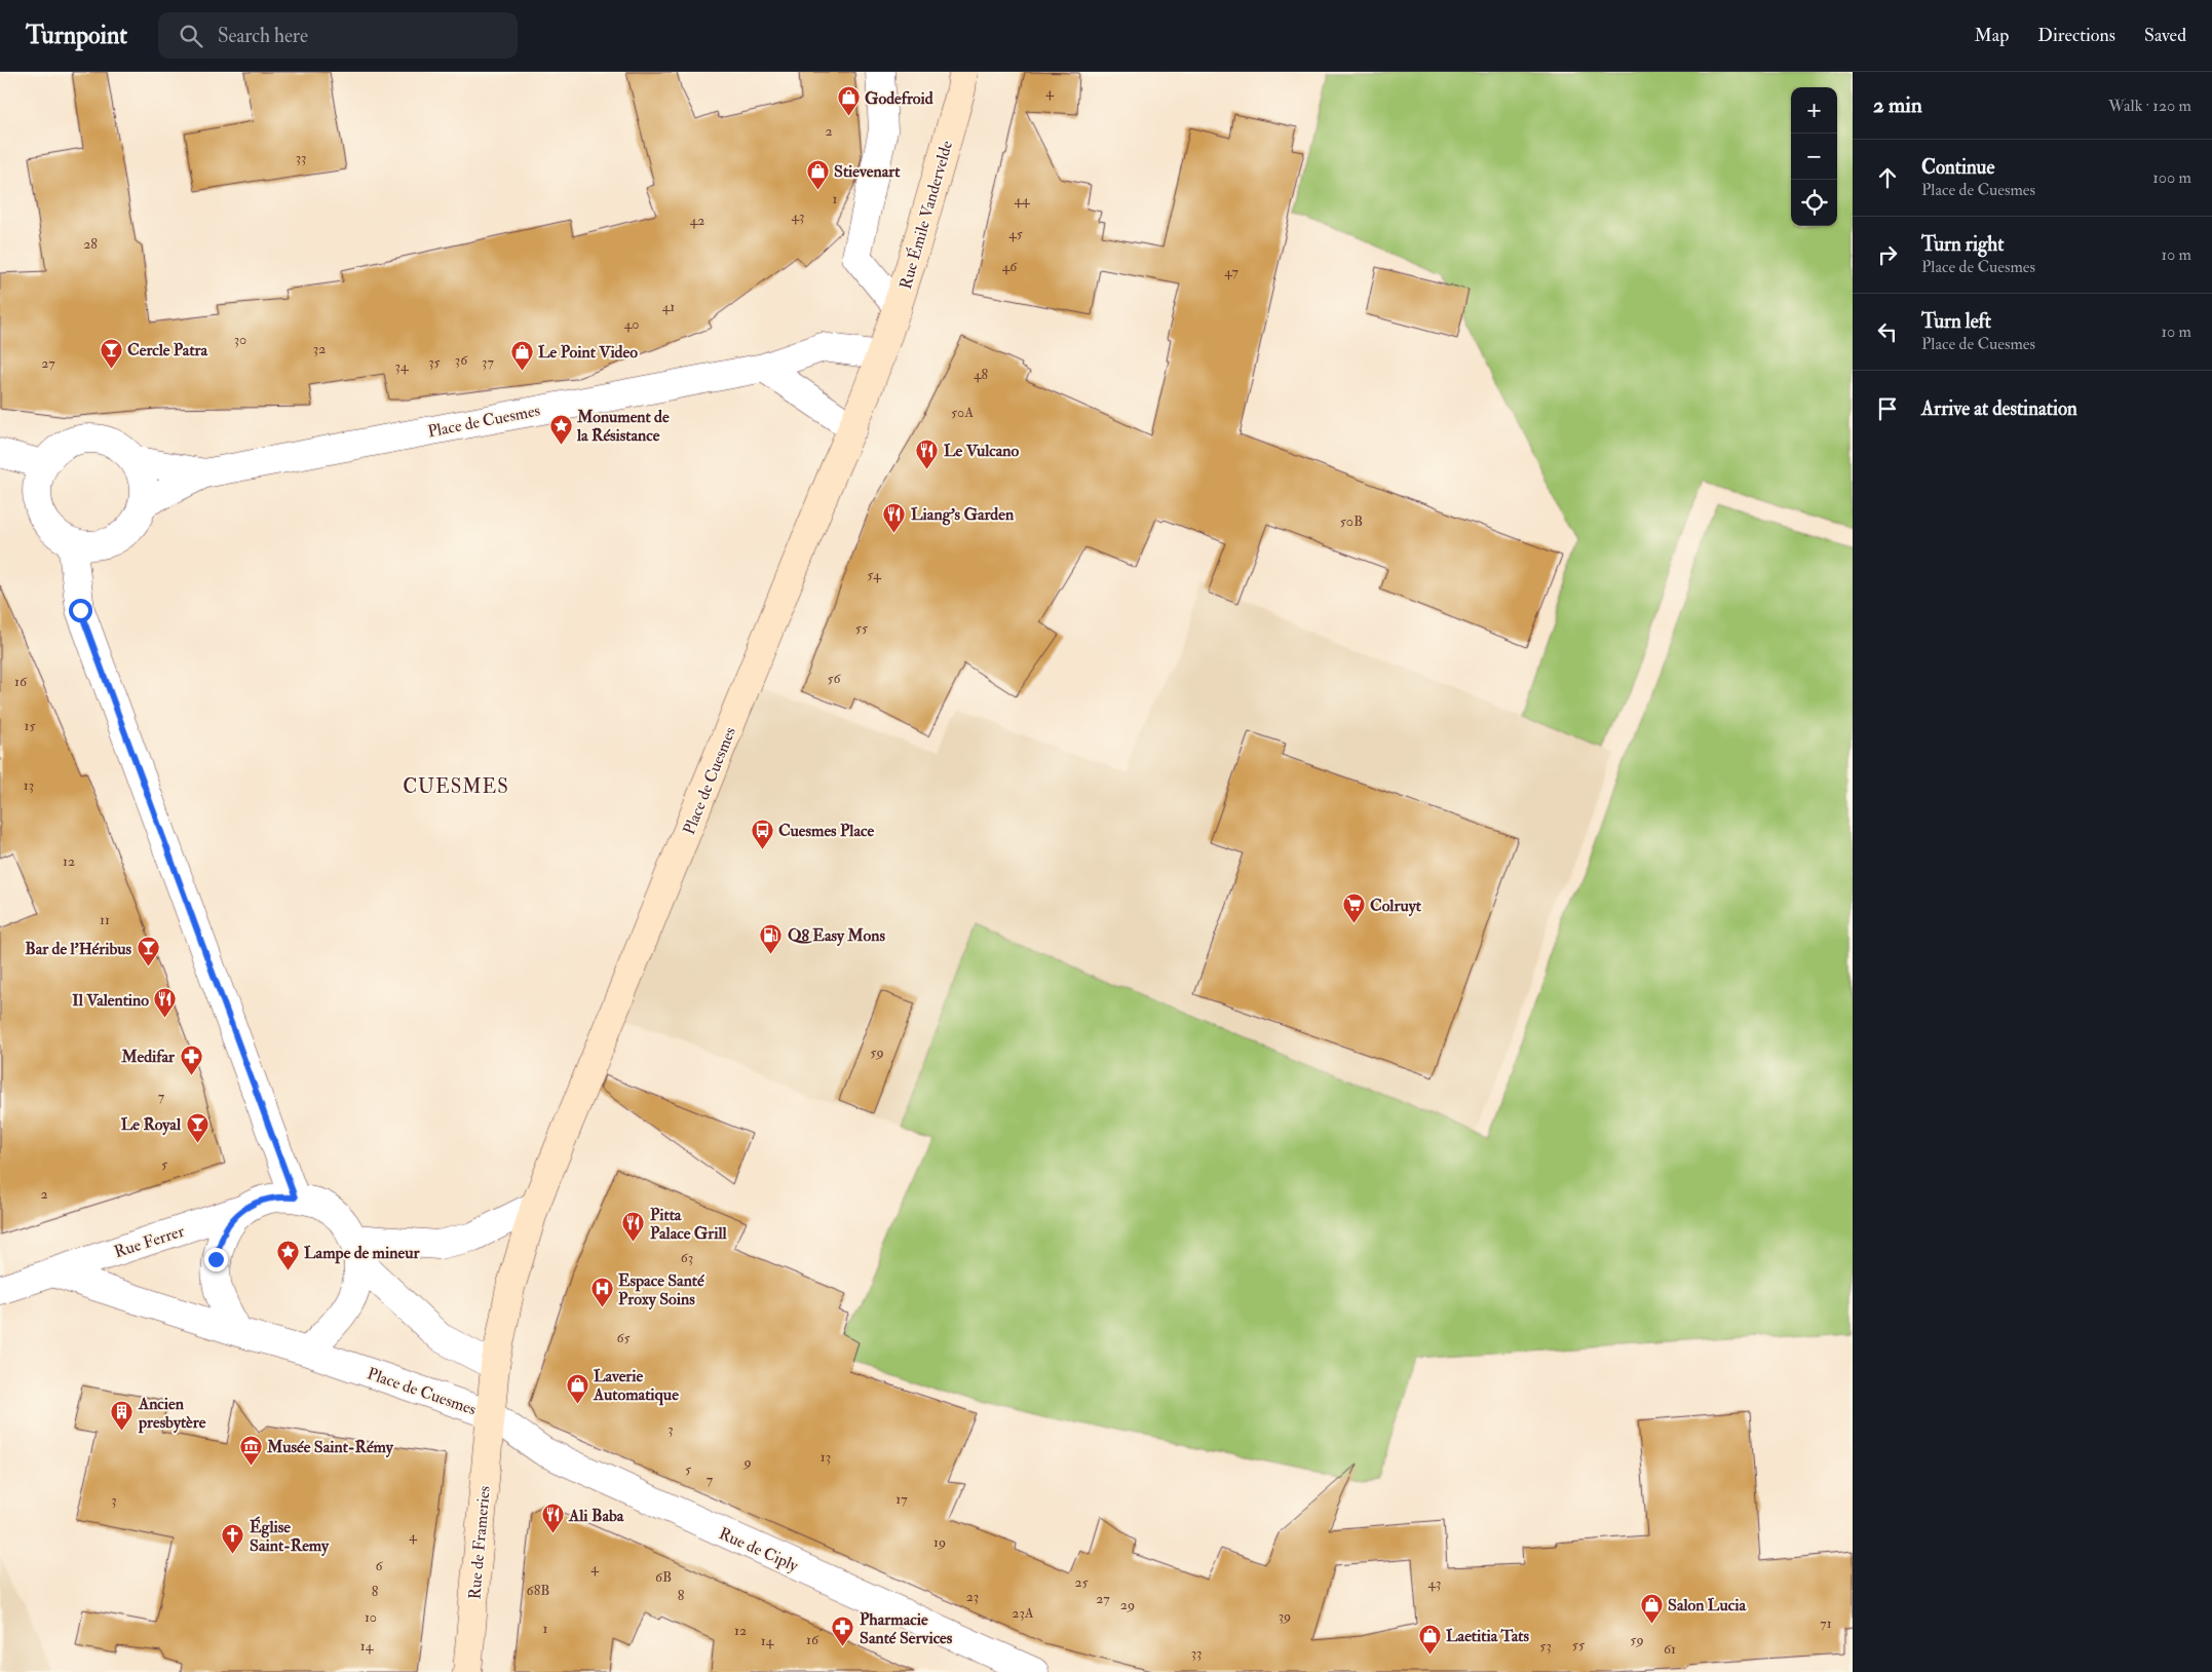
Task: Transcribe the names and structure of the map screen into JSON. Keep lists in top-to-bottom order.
{
  "streets": {
    "main road": ["Rue Émile Vandervelde", "Place de Cuesmes", "Rue de Frameries"],
    "street": ["Rue Ferrer", "Rue de Ciply"]
  },
  "crossings": [
    ["Rue Émile Vandervelde", "Place de Cuesmes"],
    ["Place de Cuesmes", "Rue Ferrer"],
    ["Place de Cuesmes", "Rue de Frameries"],
    ["Place de Cuesmes", "Rue de Ciply"],
    ["Rue de Frameries", "Rue de Ciply"]
  ],
  "districts": ["CUESMES"],
  "places": {
    "shop": [
      "Godefroid",
      "Stievenart",
      "Le Point Video",
      "Laverie Automatique",
      "Salon Lucia",
      "Laetitia Tats"
    ],
    "bar": ["Cercle Patra", "Bar de l'Héribus", "Le Royal"],
    "place": ["Monument de la Résistance", "Lampe de mineur"],
    "restaurant": [
      "Le Vulcano",
      "Liang's Garden",
      "Il Valentino",
      "Pitta Palace Grill",
      "Ali Baba"
    ],
    "bus stop": ["Cuesmes Place"],
    "supermarket": ["Colruyt"],
    "fuel station": ["Q8 Easy Mons"],
    "pharmacy": ["Medifar", "Pharmacie Santé Services"],
    "hospital": ["Espace Santé Proxy Soins"],
    "building": ["Ancien presbytère"],
    "museum": ["Musée Saint-Rémy"],
    "church": ["Église Saint-Remy"]
  },
  "house_numbers": [
    "4",
    "2",
    "33",
    "1",
    "44",
    "43",
    "42",
    "45",
    "28",
    "46",
    "47",
    "41",
    "40",
    "30",
    "32",
    "36",
    "35",
    "37",
    "27",
    "34",
    "48",
    "50A",
    "50B",
    "54",
    "55",
    "56",
    "16",
    "15",
    "13",
    "12",
    "11",
    "59",
    "7",
    "5",
    "2",
    "63",
    "65",
    "3",
    "13",
    "9",
    "5",
    "7",
    "17",
    "3",
    "4",
    "19",
    "6",
    "4",
    "6B",
    "25",
    "43",
    "68B",
    "8",
    "8",
    "23",
    "27",
    "29",
    "23A",
    "39",
    "10",
    "71",
    "1",
    "12",
    "16",
    "59",
    "14",
    "55",
    "14",
    "53",
    "61",
    "33"
  ],
  "page": {
    "header": "Turnpoint",
    "search": "Search here",
    "nav": ["Map", "Directions", "Saved"],
    "heading": ["2 min", "Walk · 120 m"],
    "map_buttons": ["+", "−"],
    "list": [
      ["Continue", "Place de Cuesmes", "100 m"],
      ["Turn right", "Place de Cuesmes", "10 m"],
      ["Turn left", "Place de Cuesmes", "10 m"],
      "Arrive at destination"
    ]
  }
}
